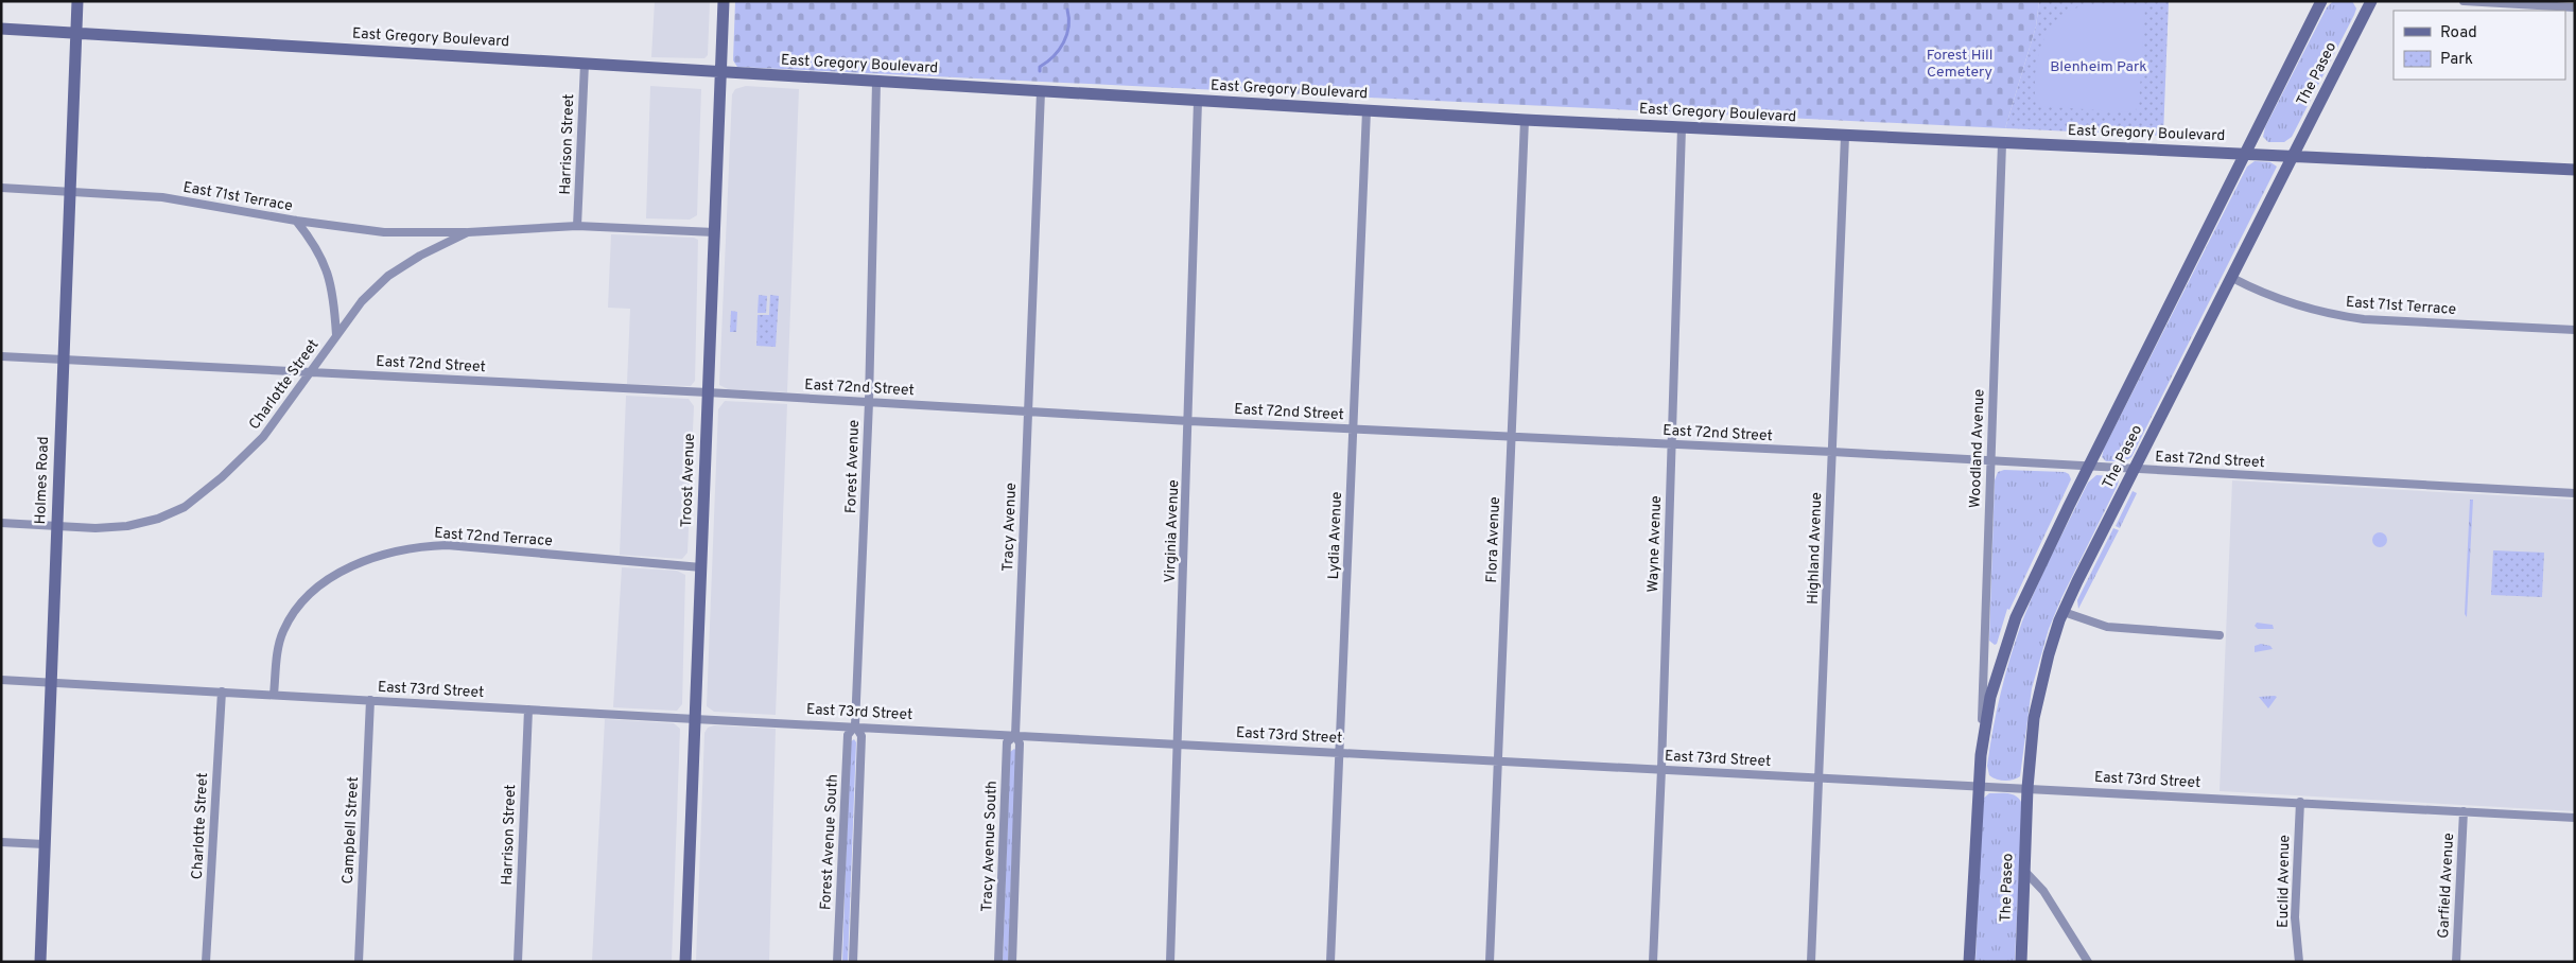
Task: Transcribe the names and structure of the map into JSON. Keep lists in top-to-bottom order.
{
  "streets": {
    "main road": [
      "East Gregory Boulevard",
      "The Paseo",
      "Holmes Road",
      "Troost Avenue"
    ],
    "street": [
      "Harrison Street",
      "East 71st Terrace",
      "East 72nd Street",
      "Charlotte Street",
      "Woodland Avenue",
      "Forest Avenue",
      "Tracy Avenue",
      "Virginia Avenue",
      "Lydia Avenue",
      "East 72nd Terrace",
      "Flora Avenue",
      "Wayne Avenue",
      "Highland Avenue",
      "East 73rd Street",
      "Campbell Street",
      "Forest Avenue South",
      "Tracy Avenue South",
      "Euclid Avenue",
      "Garfield Avenue"
    ]
  },
  "crossings": [
    ["East Gregory Boulevard", "The Paseo"],
    ["East Gregory Boulevard", "Harrison Street"],
    ["East Gregory Boulevard", "Woodland Avenue"],
    ["East Gregory Boulevard", "Forest Avenue"],
    ["East Gregory Boulevard", "Holmes Road"],
    ["East Gregory Boulevard", "Troost Avenue"],
    ["East Gregory Boulevard", "Tracy Avenue"],
    ["East Gregory Boulevard", "Virginia Avenue"],
    ["East Gregory Boulevard", "Lydia Avenue"],
    ["East Gregory Boulevard", "Flora Avenue"],
    ["East Gregory Boulevard", "Wayne Avenue"],
    ["East Gregory Boulevard", "Highland Avenue"],
    ["The Paseo", "East 71st Terrace"],
    ["The Paseo", "East 72nd Street"],
    ["The Paseo", "Woodland Avenue"],
    ["The Paseo", "East 73rd Street"],
    ["Harrison Street", "East 71st Terrace"],
    ["Harrison Street", "East 73rd Street"],
    ["East 71st Terrace", "Charlotte Street"],
    ["East 71st Terrace", "Holmes Road"],
    ["East 71st Terrace", "Troost Avenue"],
    ["East 72nd Street", "Charlotte Street"],
    ["East 72nd Street", "Woodland Avenue"],
    ["East 72nd Street", "Forest Avenue"],
    ["East 72nd Street", "Holmes Road"],
    ["East 72nd Street", "Troost Avenue"],
    ["East 72nd Street", "Tracy Avenue"],
    ["East 72nd Street", "Virginia Avenue"],
    ["East 72nd Street", "Lydia Avenue"],
    ["East 72nd Street", "Flora Avenue"],
    ["East 72nd Street", "Wayne Avenue"],
    ["East 72nd Street", "Highland Avenue"],
    ["Charlotte Street", "Holmes Road"],
    ["Charlotte Street", "East 73rd Street"],
    ["Forest Avenue", "East 73rd Street"],
    ["Forest Avenue", "Forest Avenue South"],
    ["Holmes Road", "East 73rd Street"],
    ["Troost Avenue", "East 72nd Terrace"],
    ["Troost Avenue", "East 73rd Street"],
    ["Tracy Avenue", "East 73rd Street"],
    ["Tracy Avenue", "Tracy Avenue South"],
    ["Virginia Avenue", "East 73rd Street"],
    ["Lydia Avenue", "East 73rd Street"],
    ["East 72nd Terrace", "East 73rd Street"],
    ["Flora Avenue", "East 73rd Street"],
    ["Wayne Avenue", "East 73rd Street"],
    ["Highland Avenue", "East 73rd Street"],
    ["East 73rd Street", "Campbell Street"],
    ["East 73rd Street", "Forest Avenue South"],
    ["East 73rd Street", "Tracy Avenue South"],
    ["East 73rd Street", "Euclid Avenue"],
    ["East 73rd Street", "Garfield Avenue"]
  ],
  "parks": ["Forest Hill Cemetery", "Blenheim Park"],
  "legend": ["Road", "Park"]
}
